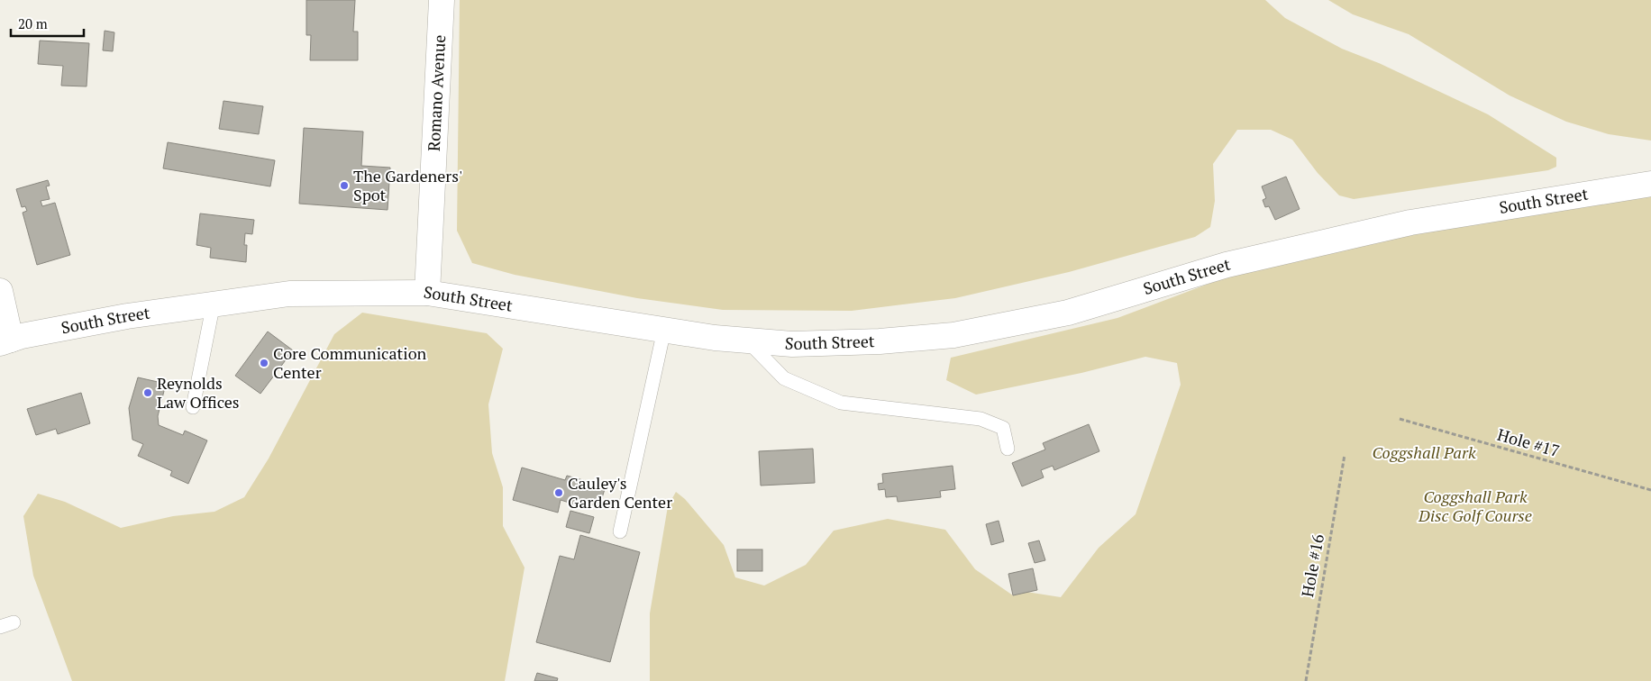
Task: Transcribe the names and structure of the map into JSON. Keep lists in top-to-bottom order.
{
  "streets": {
    "main road": ["Romano Avenue", "South Street"],
    "path": ["Hole #17", "Hole #16"]
  },
  "crossings": [
    ["Romano Avenue", "South Street"]
  ],
  "parks": ["Coggshall Park", "Coggshall Park Disc Golf Course"],
  "places": [
    "The Gardeners' Spot",
    "Core Communication Center",
    "Reynolds Law Offices",
    "Cauley's Garden Center"
  ],
  "scale_bar": "20 m"
}
